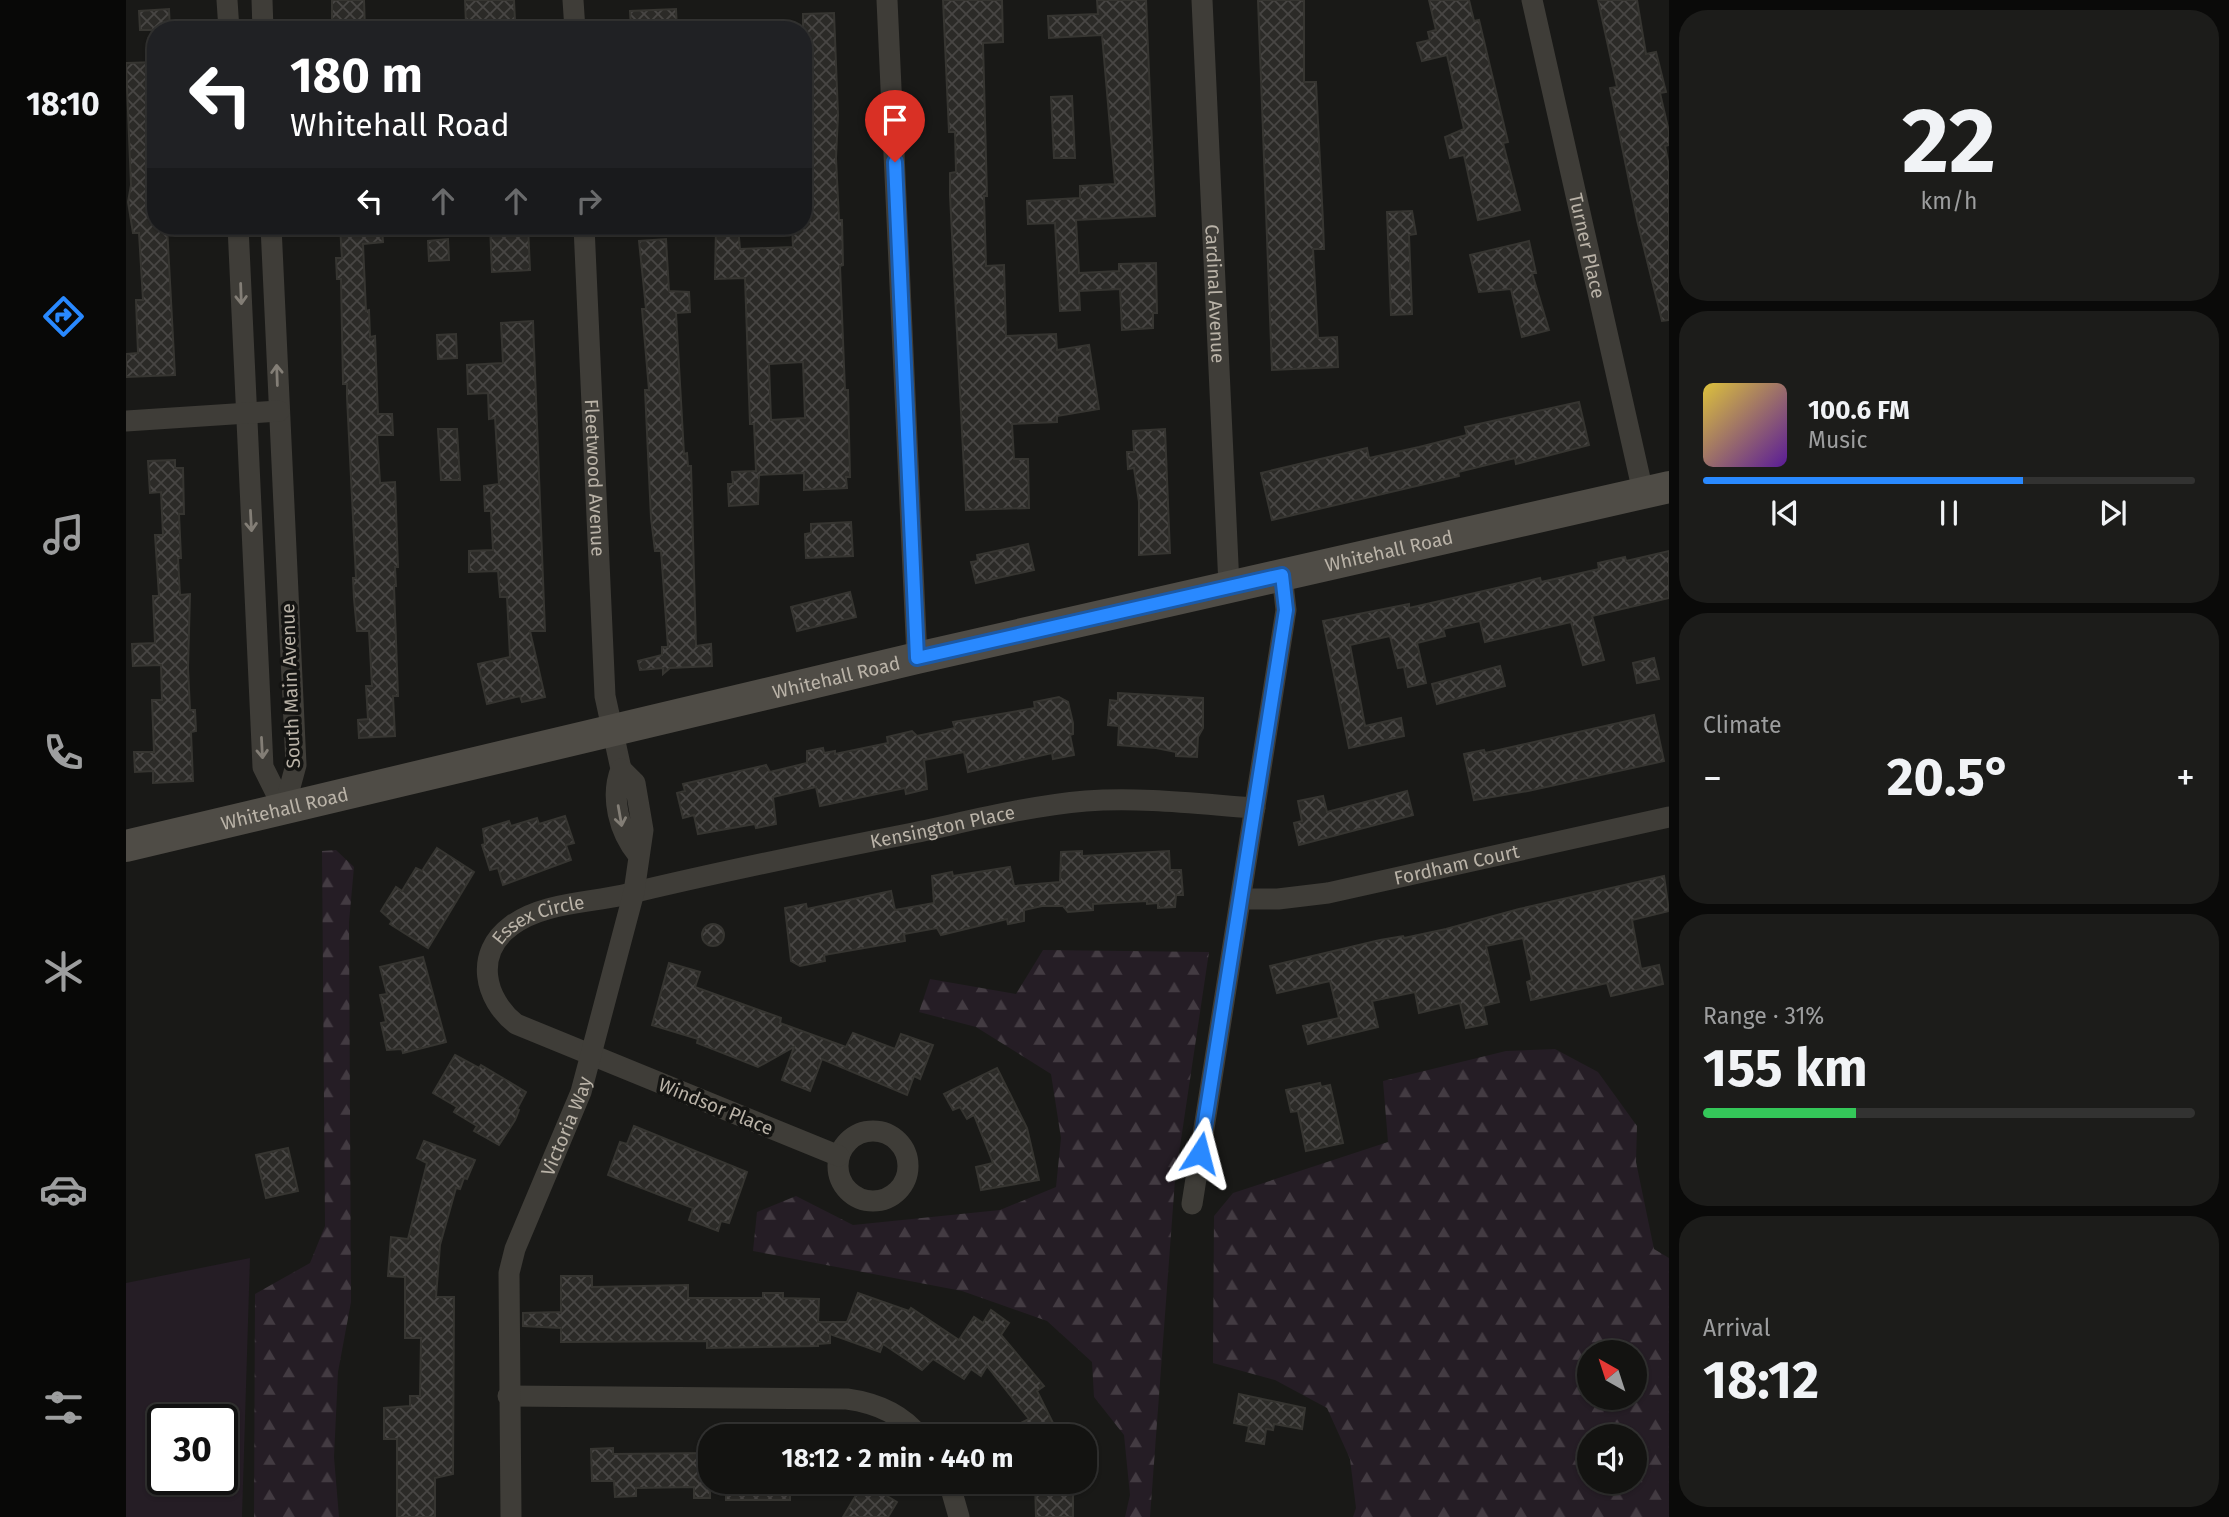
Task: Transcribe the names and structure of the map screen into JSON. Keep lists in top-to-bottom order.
{
  "streets": {
    "street": [
      "Turner Place",
      "Cardinal Avenue",
      "Fleetwood Avenue",
      "Whitehall Road",
      "South Main Avenue",
      "Kensington Place",
      "Fordham Court",
      "Essex Circle",
      "Windsor Place",
      "Victoria Way"
    ]
  },
  "crossings": [
    ["Turner Place", "Whitehall Road"],
    ["Cardinal Avenue", "Whitehall Road"],
    ["Fleetwood Avenue", "Whitehall Road"],
    ["Fleetwood Avenue", "Victoria Way"],
    ["Whitehall Road", "South Main Avenue"],
    ["Whitehall Road", "Victoria Way"],
    ["Kensington Place", "Essex Circle"],
    ["Kensington Place", "Victoria Way"],
    ["Essex Circle", "Windsor Place"],
    ["Essex Circle", "Victoria Way"],
    ["Windsor Place", "Victoria Way"]
  ],
  "north": "top left",
  "page": {
    "tabs": "18:10",
    "tile": [
      ["22", "km/h"],
      "Climate",
      ["Range · 31%", "155 km"],
      ["Arrival", "18:12"]
    ],
    "turn": ["180 m", "Whitehall Road"],
    "song": ["100.6 FM", "Music"],
    "heat": ["−", "20.5°", "+"],
    "limit": "30",
    "trip": "18:12 · 2 min · 440 m"
  }
}
